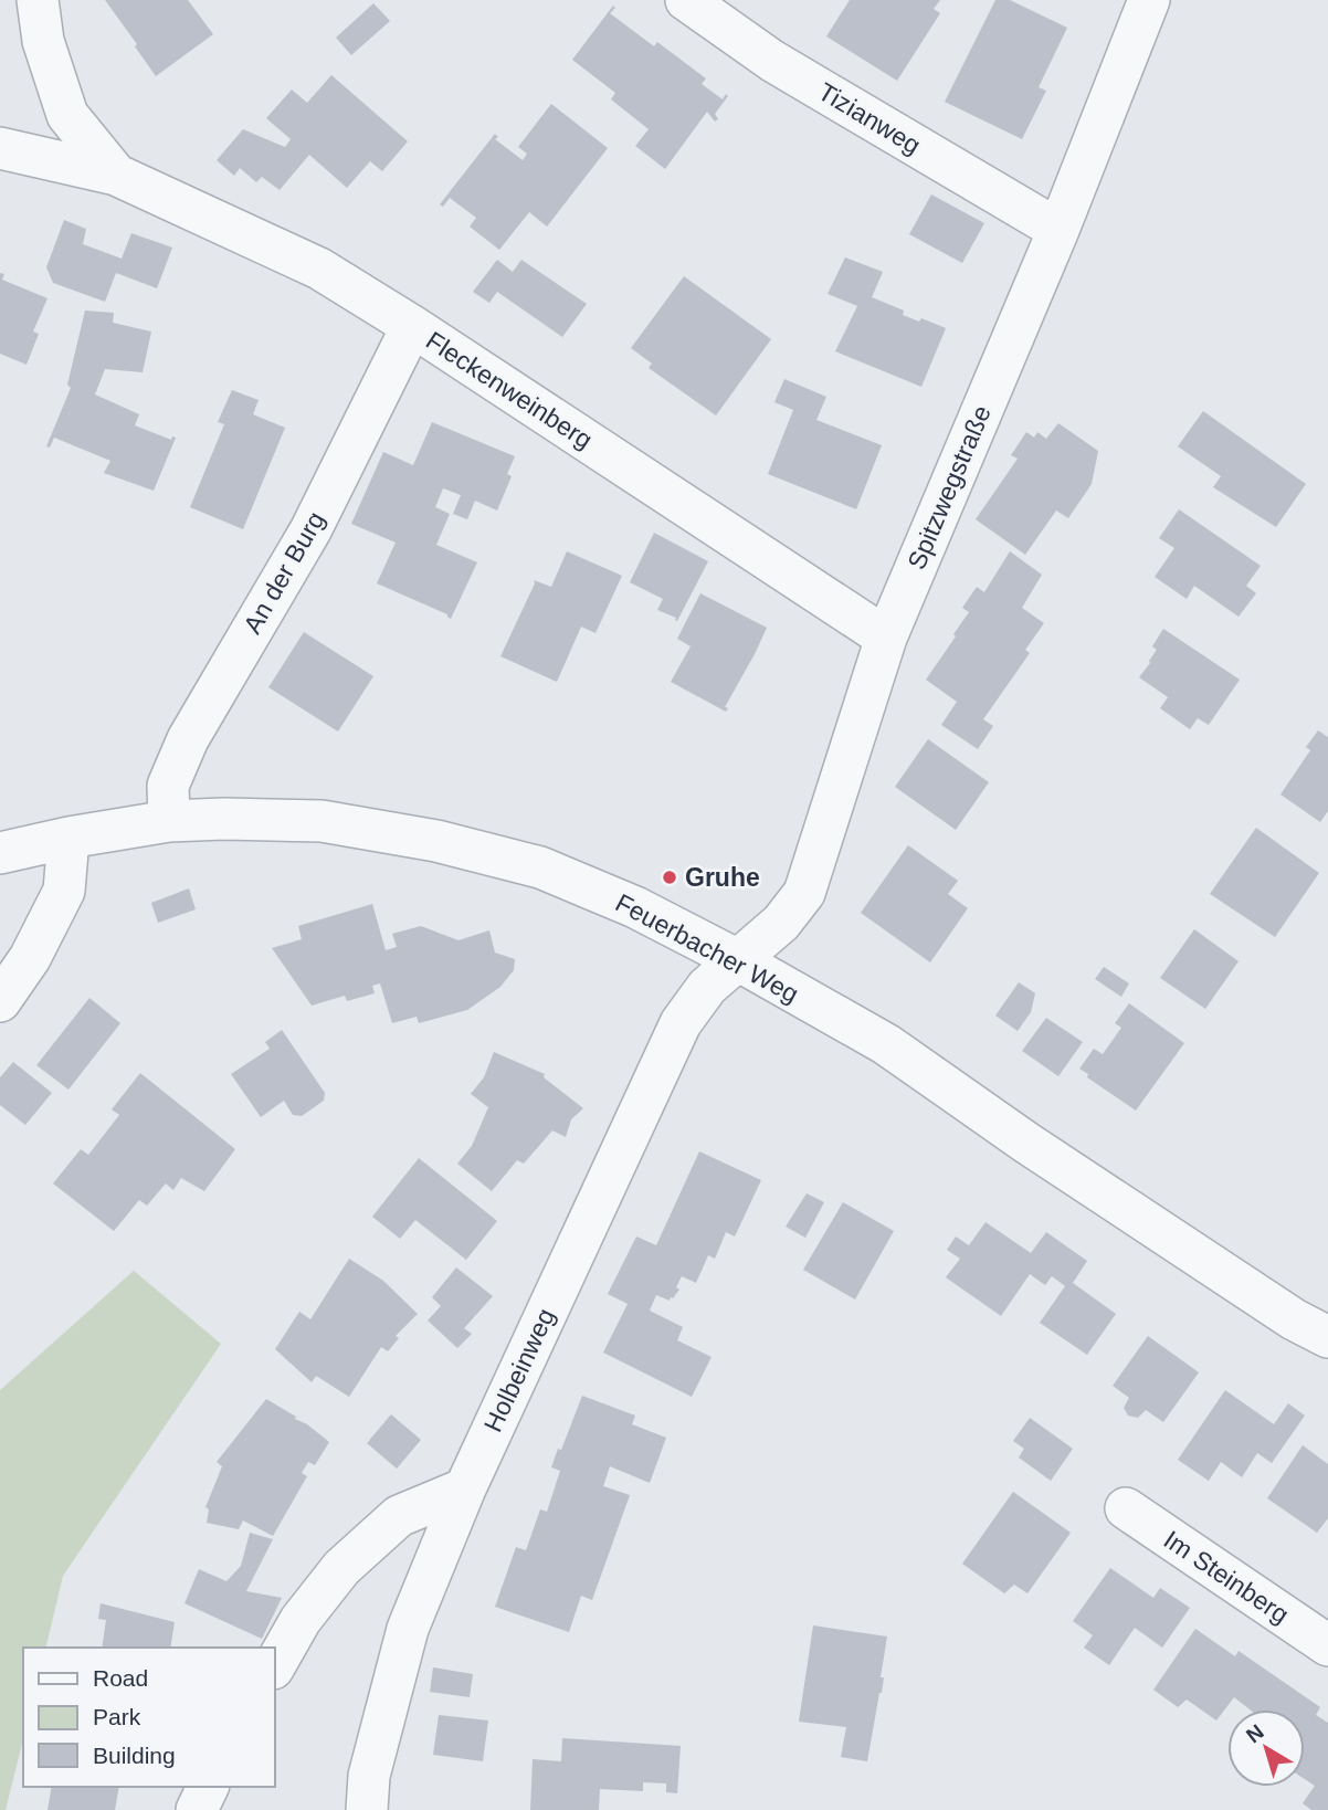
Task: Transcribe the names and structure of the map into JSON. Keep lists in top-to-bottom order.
{
  "streets": {
    "street": [
      "Tizianweg",
      "Fleckenweinberg",
      "Spitzwegstraße",
      "An der Burg",
      "Feuerbacher Weg",
      "Holbeinweg",
      "Im Steinberg"
    ]
  },
  "crossings": [
    ["Tizianweg", "Spitzwegstraße"],
    ["Fleckenweinberg", "Spitzwegstraße"],
    ["Fleckenweinberg", "An der Burg"],
    ["Spitzwegstraße", "Feuerbacher Weg"],
    ["Spitzwegstraße", "Holbeinweg"],
    ["An der Burg", "Feuerbacher Weg"],
    ["Feuerbacher Weg", "Holbeinweg"]
  ],
  "places": ["Gruhe"],
  "legend": ["Road", "Park", "Building"],
  "north": "top left"
}
